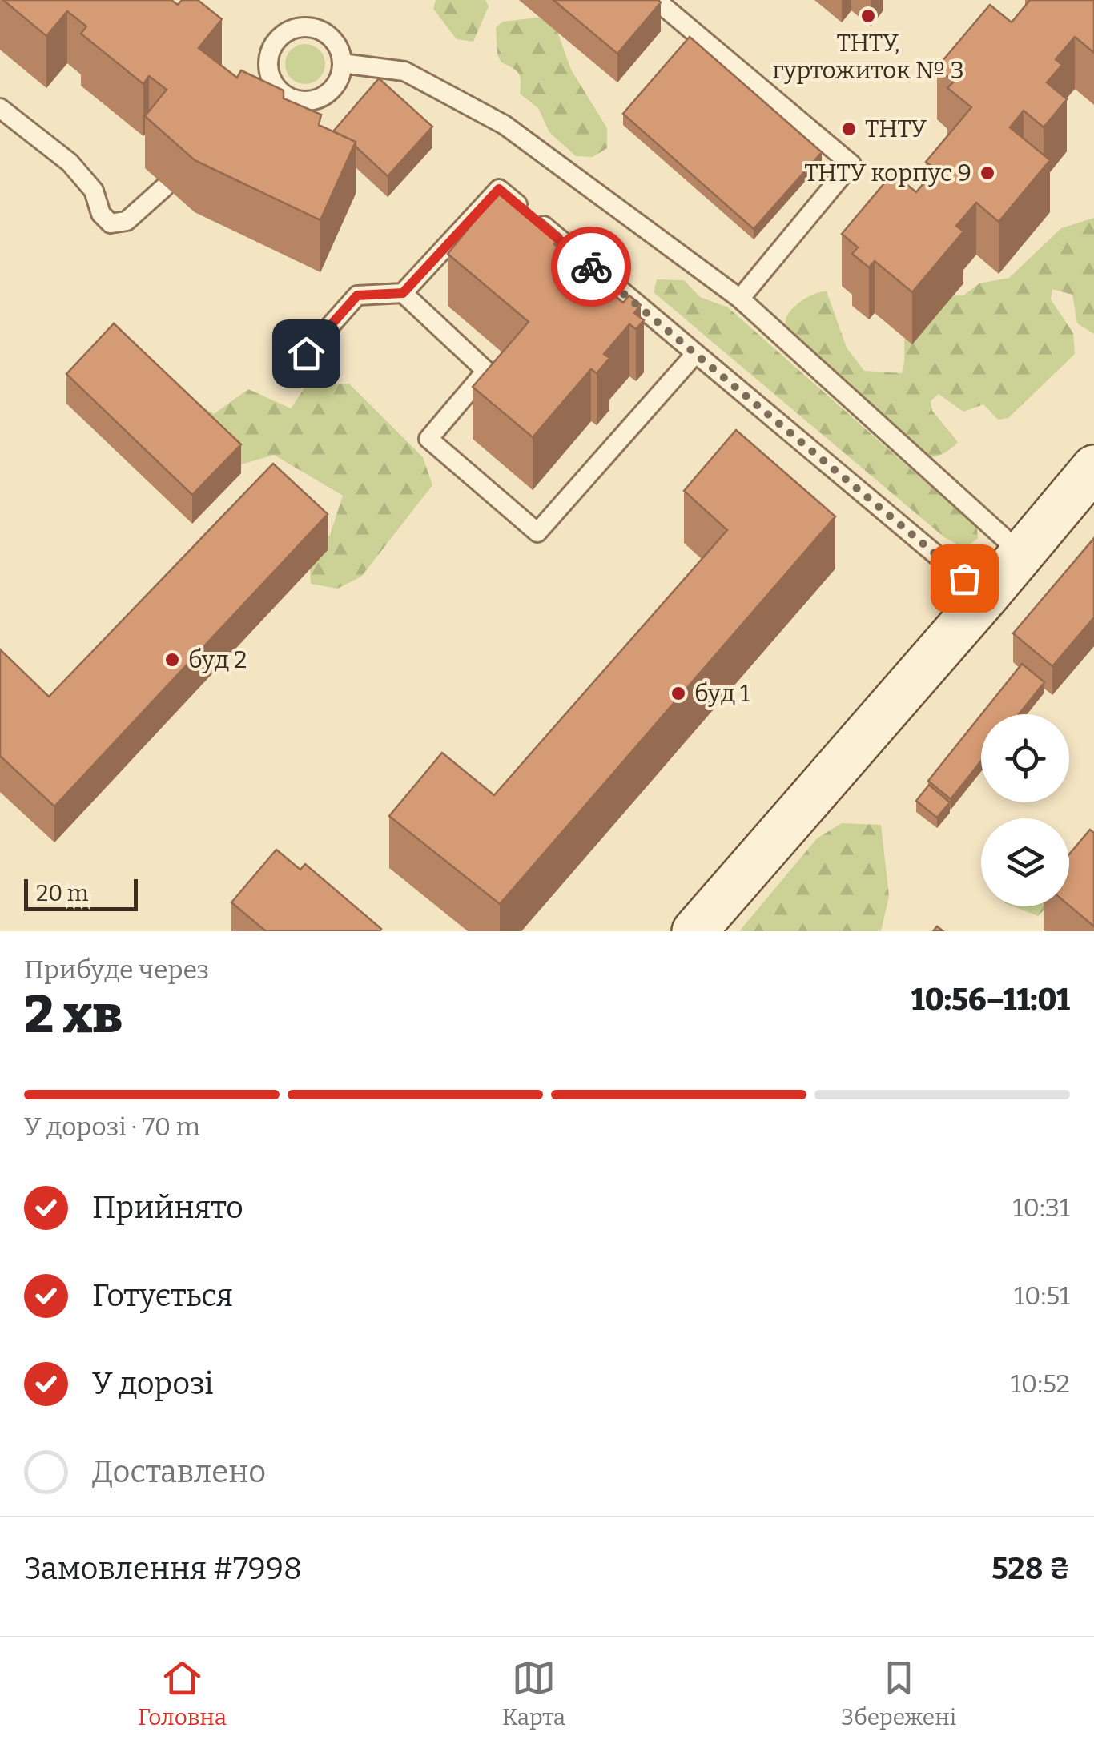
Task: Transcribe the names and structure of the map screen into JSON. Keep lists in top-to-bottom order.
{
  "places": [
    "ТНТУ, гуртожиток № 3",
    "ТНТУ",
    "ТНТУ корпус 9",
    "буд 2",
    "буд 1"
  ],
  "scale_bar": "20 m",
  "page": {
    "scale": "20 m",
    "heading": ["2 хв", "Прибуде через", "10:56–11:01"],
    "panel": ["Замовлення #7998", "528 ₴"],
    "bar": "У дорозі · 70 m",
    "list": [
      ["Прийнято", "10:31"],
      ["Готується", "10:51"],
      ["У дорозі", "10:52"],
      "Доставлено"
    ],
    "tabs": ["Головна", "Карта", "Збережені"]
  }
}
